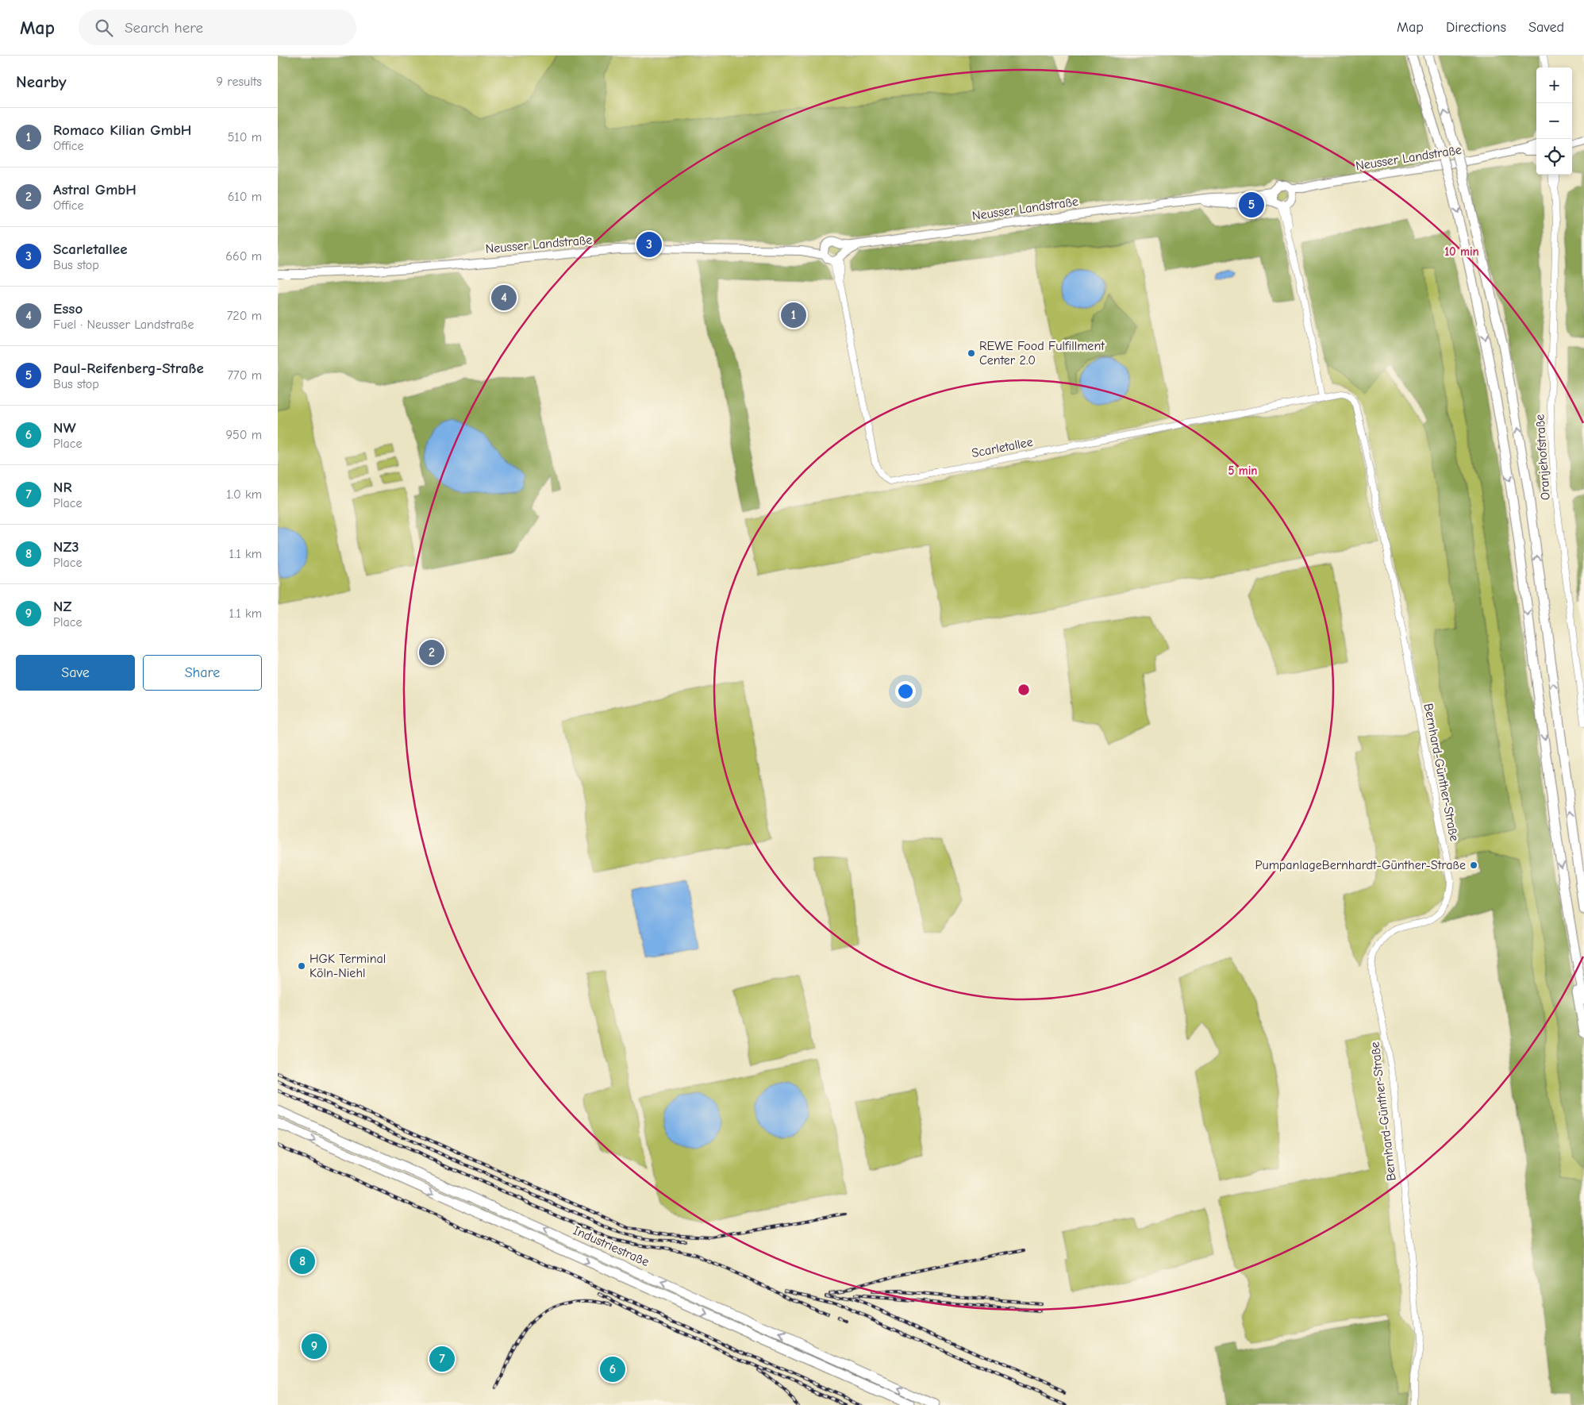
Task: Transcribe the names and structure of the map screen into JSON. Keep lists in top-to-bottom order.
{
  "streets": {
    "highway": ["Industriestraße"],
    "main road": ["Neusser Landstraße"],
    "street": ["Scarletallee", "Oranjehofstraße", "Bernhard-Günther-Straße"]
  },
  "crossings": [
    ["Neusser Landstraße", "Scarletallee"],
    ["Scarletallee", "Bernhard-Günther-Straße"]
  ],
  "places": ["REWE Food Fulfillment Center 2.0", "PumpanlageBernhardt-Günther-Straße", "HGK Terminal Köln-Niehl"],
  "page": {
    "header": "Map",
    "search": "Search here",
    "nav": ["Map", "Directions", "Saved"],
    "heading": ["Nearby", "9 results"],
    "map_buttons": ["+", "−"],
    "list": [
      {
        "mark": "1",
        "name": "Romaco Kilian GmbH",
        "note": "Office",
        "value": "510 m"
      },
      {
        "mark": "2",
        "name": "Astral GmbH",
        "note": "Office",
        "value": "610 m"
      },
      {
        "mark": "3",
        "name": "Scarletallee",
        "note": "Bus stop",
        "value": "660 m"
      },
      {
        "mark": "4",
        "name": "Esso",
        "note": "Fuel · Neusser Landstraße",
        "value": "720 m"
      },
      {
        "mark": "5",
        "name": "Paul-Reifenberg-Straße",
        "note": "Bus stop",
        "value": "770 m"
      },
      {
        "mark": "6",
        "name": "NW",
        "note": "Place",
        "value": "950 m"
      },
      {
        "mark": "7",
        "name": "NR",
        "note": "Place",
        "value": "1.0 km"
      },
      {
        "mark": "8",
        "name": "NZ3",
        "note": "Place",
        "value": "1.1 km"
      },
      {
        "mark": "9",
        "name": "NZ",
        "note": "Place",
        "value": "1.1 km"
      }
    ],
    "pins": [
      "5",
      "3",
      "4",
      "1",
      "2",
      "8",
      "9",
      "7",
      "6"
    ],
    "buttons": ["Save", "Share"]
  },
  "rings": ["10 min", "5 min"]
}
